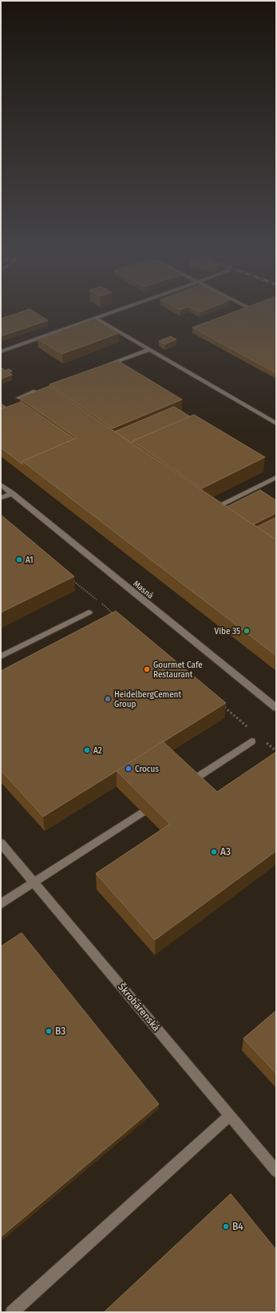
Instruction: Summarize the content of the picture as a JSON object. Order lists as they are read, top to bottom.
{
  "streets": {
    "street": ["Masná", "Škrobárenská"]
  },
  "places": [
    "A1",
    "Vibe 35",
    "Gourmet Cafe Restaurant",
    "HeidelbergCement Group",
    "A2",
    "Crocus",
    "A3",
    "B3",
    "B4"
  ]
}
